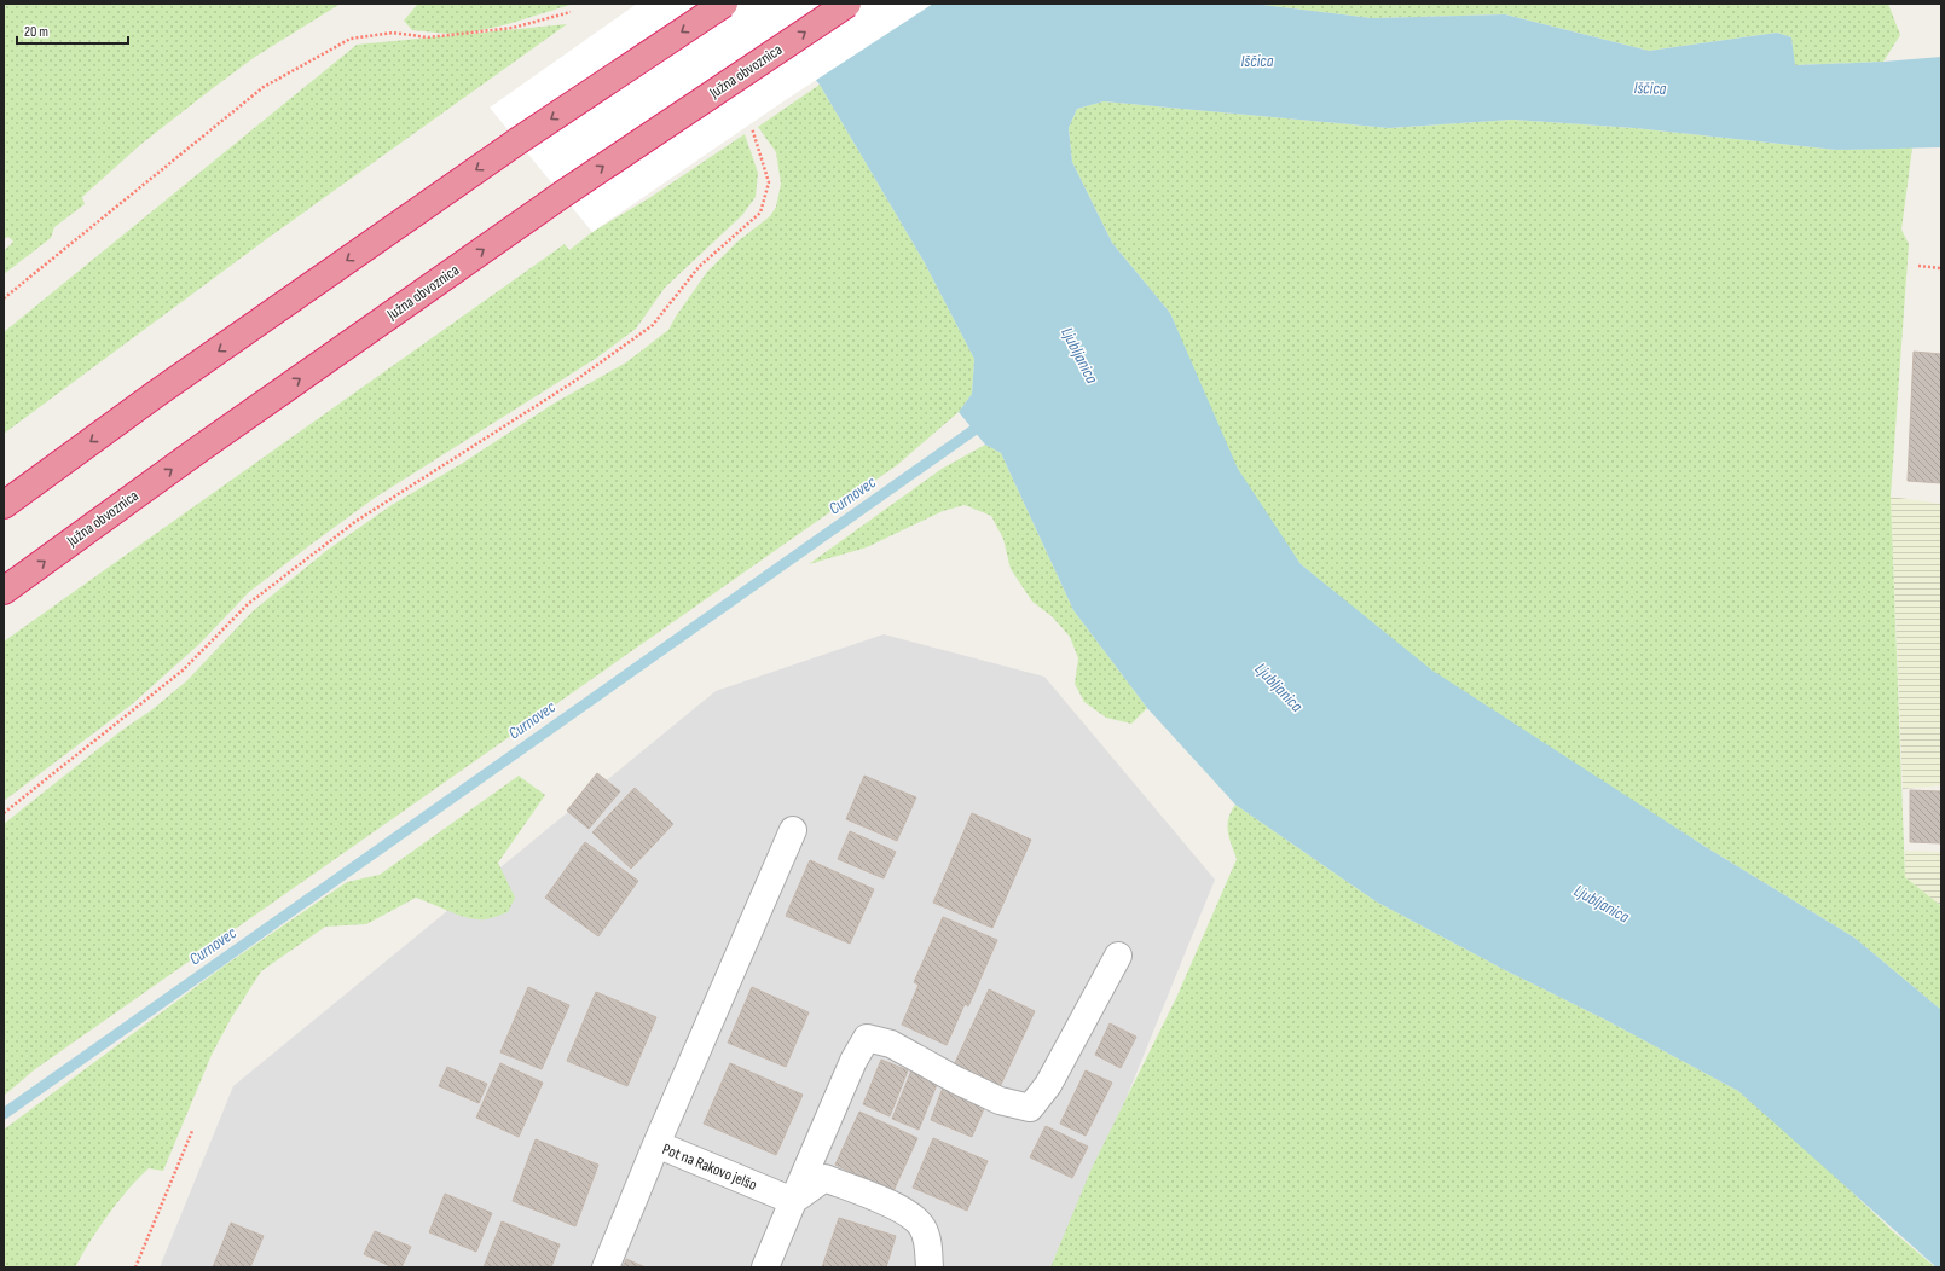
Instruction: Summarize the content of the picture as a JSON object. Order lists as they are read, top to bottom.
{
  "streets": {
    "highway": ["Južna obvoznica"],
    "street": ["Pot na Rakovo jelšo"]
  },
  "water": ["Iščica", "Ljubljanica", "Curnovec"],
  "scale_bar": "20 m"
}
